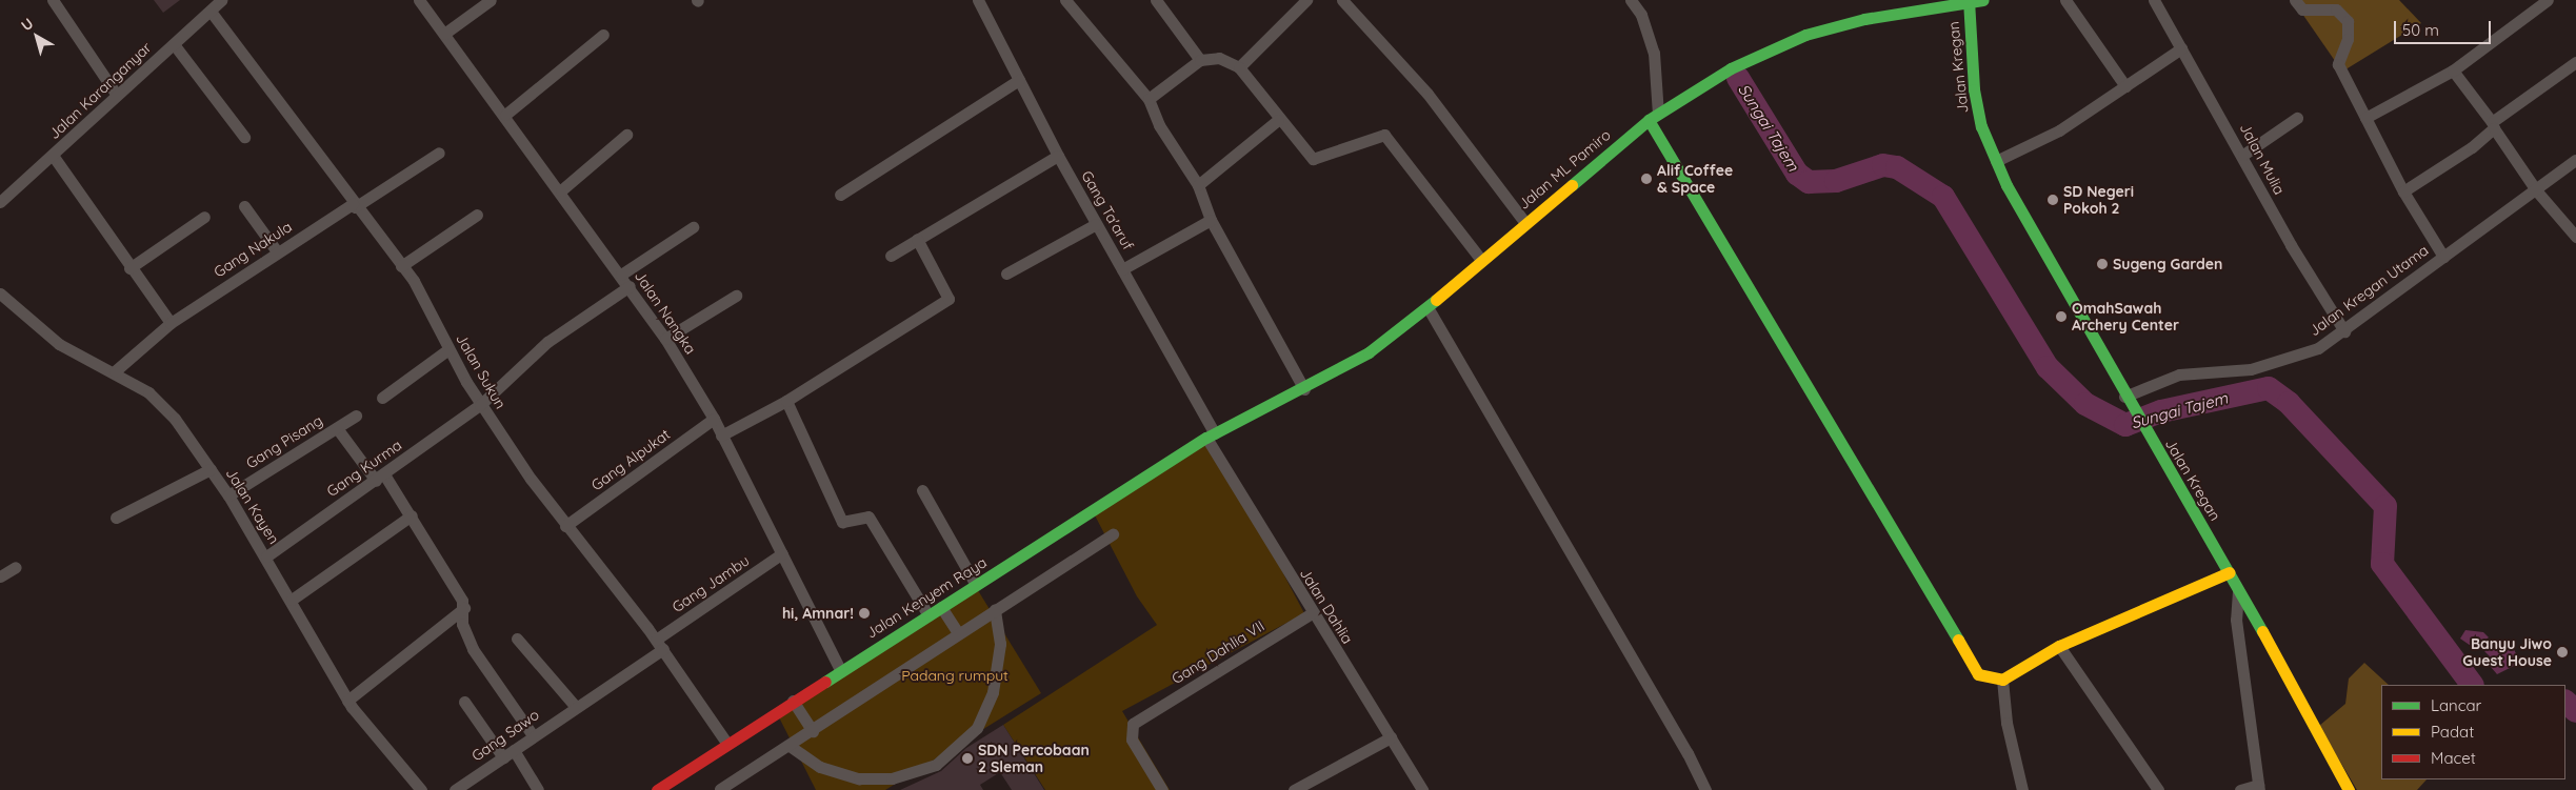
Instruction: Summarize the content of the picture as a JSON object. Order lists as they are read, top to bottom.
{
  "streets": {
    "street": [
      "Jalan Kregan",
      "Jalan Karanganyar",
      "Jalan Mulia",
      "Jalan ML Pamiro",
      "Gang Ta'aruf",
      "Gang Nakula",
      "Jalan Kregan Utama",
      "Jalan Nangka",
      "Jalan Sukun",
      "Gang Pisang",
      "Gang Alpukat",
      "Gang Kurma",
      "Jalan Kayen",
      "Gang Jambu",
      "Jalan Kenyem Raya",
      "Jalan Dahlia",
      "Gang Dahlia VII",
      "Gang Sawo"
    ]
  },
  "crossings": [
    ["Jalan Kregan", "Jalan ML Pamiro"],
    ["Jalan Kregan", "Jalan Kregan Utama"],
    ["Jalan Karanganyar", "Jalan Sukun"],
    ["Jalan Mulia", "Jalan Kregan Utama"],
    ["Jalan ML Pamiro", "Gang Ta'aruf"],
    ["Jalan ML Pamiro", "Jalan Kenyem Raya"],
    ["Jalan ML Pamiro", "Jalan Dahlia"],
    ["Gang Ta'aruf", "Jalan Kenyem Raya"],
    ["Gang Ta'aruf", "Jalan Dahlia"],
    ["Gang Nakula", "Jalan Sukun"],
    ["Gang Nakula", "Jalan Kayen"],
    ["Jalan Nangka", "Gang Alpukat"],
    ["Jalan Nangka", "Gang Kurma"],
    ["Jalan Nangka", "Gang Jambu"],
    ["Jalan Nangka", "Jalan Kenyem Raya"],
    ["Jalan Sukun", "Gang Alpukat"],
    ["Jalan Sukun", "Gang Kurma"],
    ["Jalan Sukun", "Gang Jambu"],
    ["Jalan Sukun", "Jalan Kenyem Raya"],
    ["Jalan Sukun", "Gang Sawo"],
    ["Gang Pisang", "Jalan Kayen"],
    ["Gang Kurma", "Jalan Kayen"],
    ["Gang Jambu", "Gang Sawo"],
    ["Jalan Kenyem Raya", "Jalan Dahlia"],
    ["Jalan Dahlia", "Gang Dahlia VII"]
  ],
  "water": ["Sungai Tajem"],
  "parks": ["Padang rumput"],
  "places": [
    "Alif Coffee & Space",
    "SD Negeri Pokoh 2",
    "Sugeng Garden",
    "OmahSawah Archery Center",
    "hi, Amnar!",
    "Banyu Jiwo Guest House",
    "SDN Percobaan 2 Sleman"
  ],
  "legend": ["Lancar", "Padat", "Macet"],
  "scale_bar": "50 m",
  "north": "top left"
}
